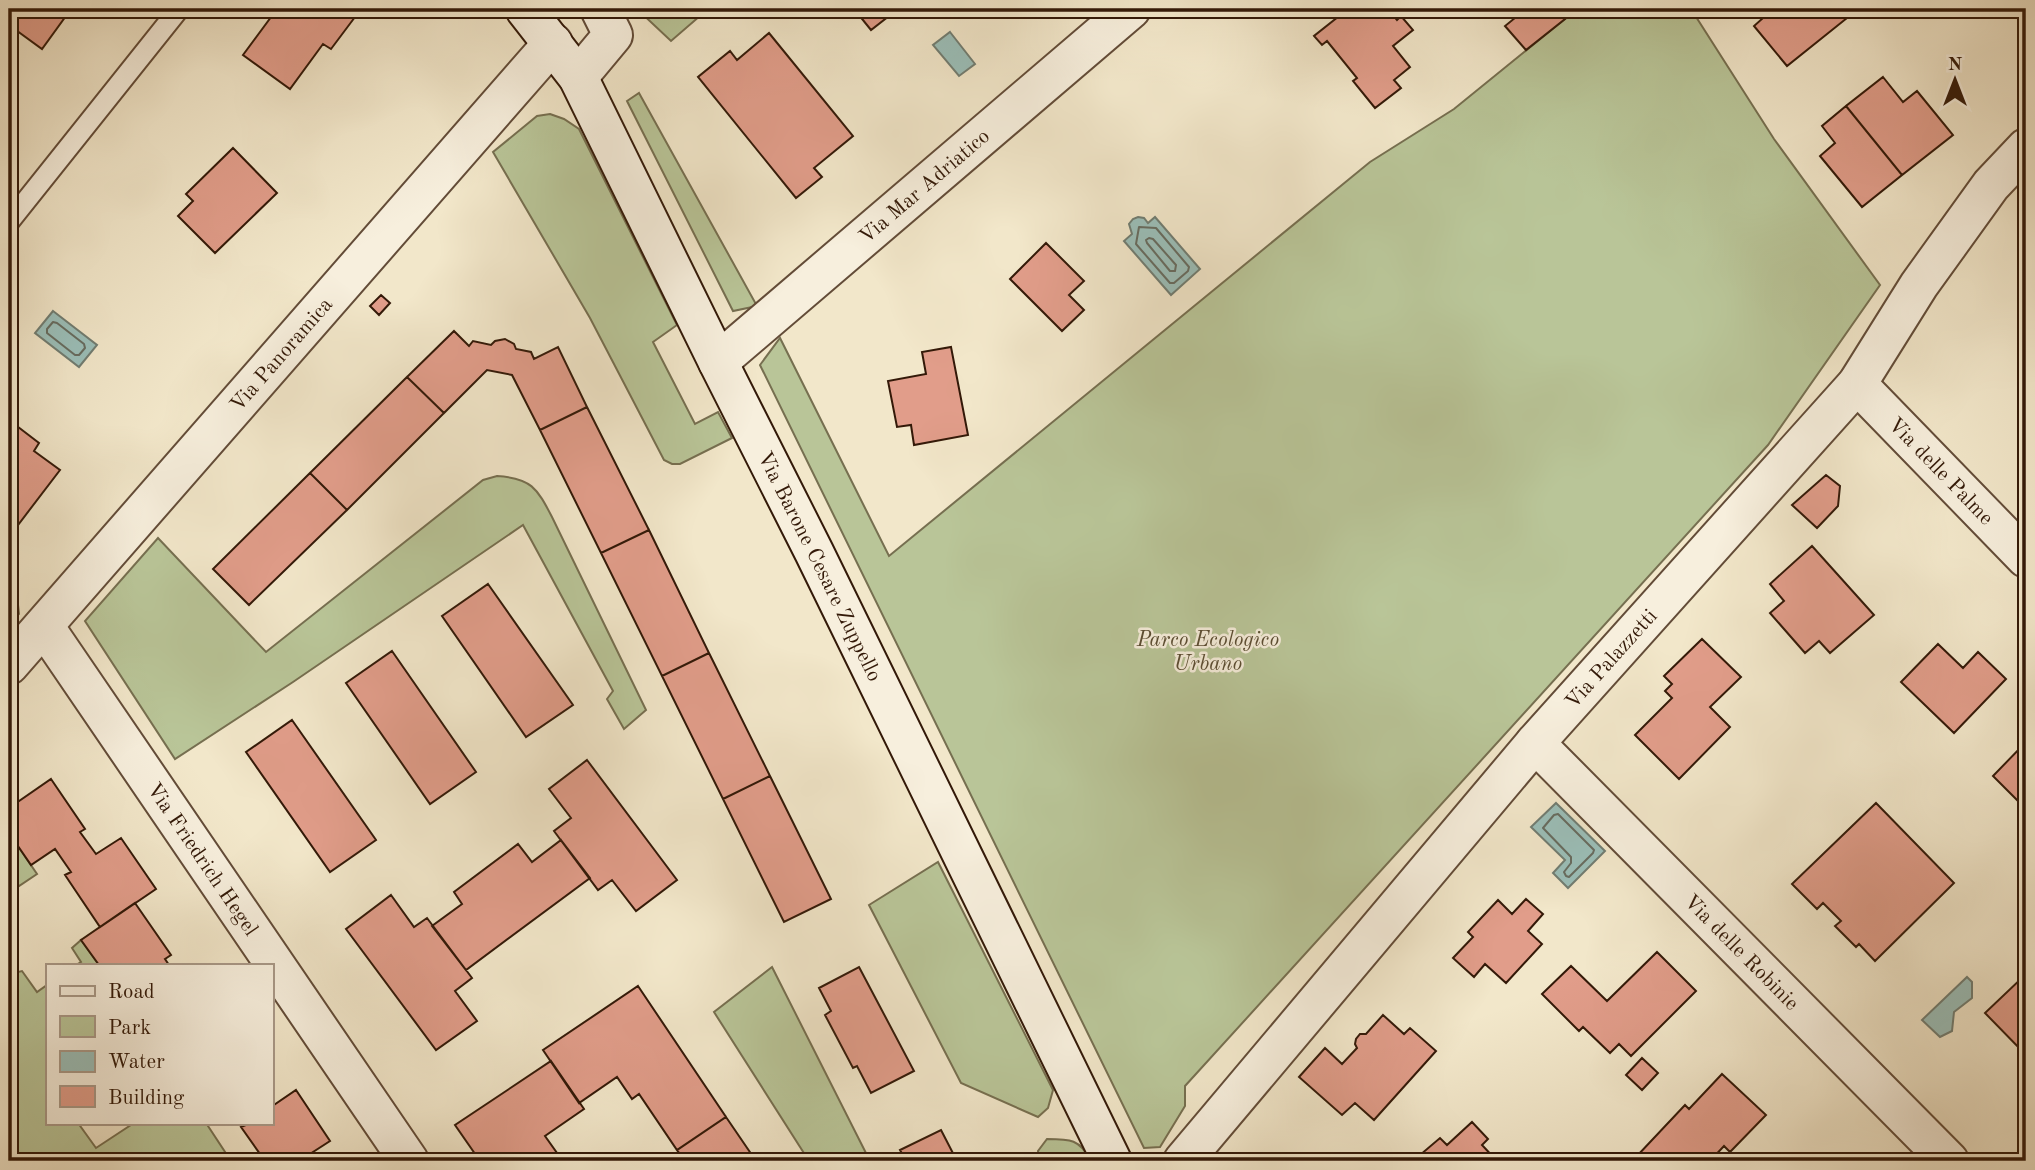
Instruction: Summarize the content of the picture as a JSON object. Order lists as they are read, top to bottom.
{
  "streets": {
    "street": [
      "Via Mar Adriatico",
      "Via Panoramica",
      "Via delle Palme",
      "Via Barone Cesare Zuppello",
      "Via Palazzetti",
      "Via Friedrich Hegel",
      "Via delle Robinie"
    ]
  },
  "crossings": [
    ["Via Mar Adriatico", "Via Barone Cesare Zuppello"],
    ["Via Panoramica", "Via Barone Cesare Zuppello"],
    ["Via Panoramica", "Via Friedrich Hegel"],
    ["Via delle Palme", "Via Palazzetti"],
    ["Via Palazzetti", "Via delle Robinie"]
  ],
  "parks": ["Parco Ecologico Urbano"],
  "legend": [
    "Road",
    "Park",
    "Water",
    "Building"
  ],
  "north": "top"
}
